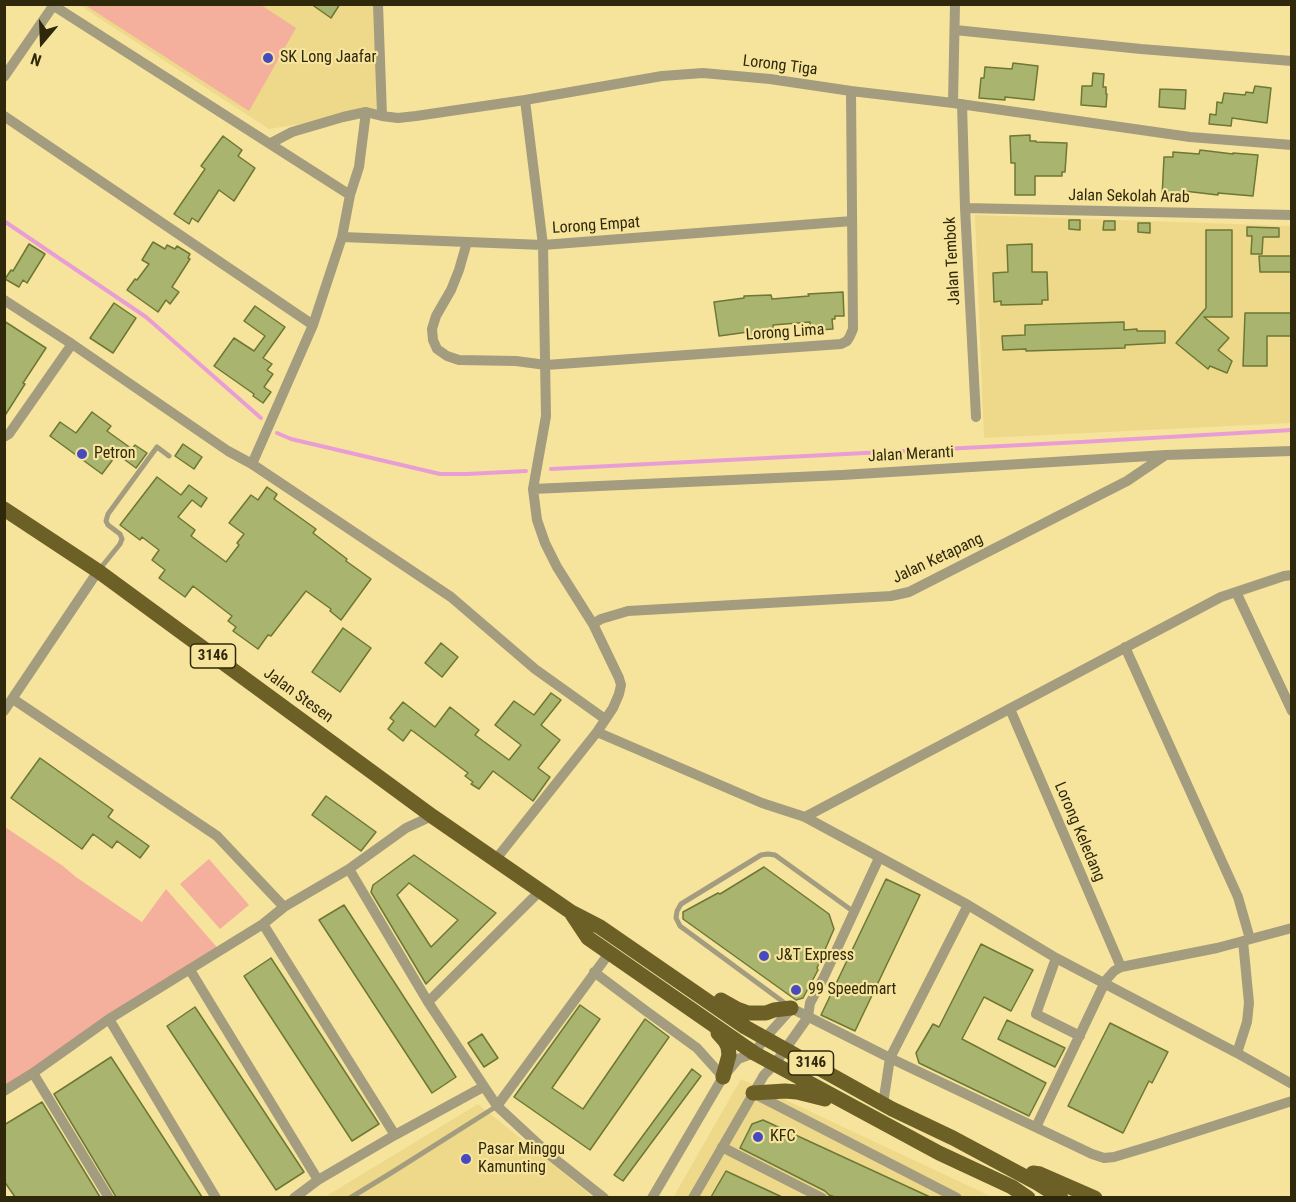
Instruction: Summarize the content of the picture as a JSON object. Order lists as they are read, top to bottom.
{
  "streets": {
    "main road": ["3146", "Jalan Stesen"],
    "street": [
      "Lorong Tiga",
      "Jalan Sekolah Arab",
      "Lorong Empat",
      "Jalan Tembok",
      "Lorong Lima",
      "Jalan Meranti",
      "Jalan Ketapang",
      "Lorong Keledang"
    ]
  },
  "crossings": [
    ["Lorong Tiga", "Jalan Tembok"],
    ["Lorong Tiga", "Lorong Lima"],
    ["Jalan Sekolah Arab", "Jalan Tembok"],
    ["Lorong Empat", "Lorong Lima"],
    ["Jalan Meranti", "Jalan Ketapang"],
    ["3146", "Jalan Stesen"]
  ],
  "places": [
    "SK Long Jaafar",
    "Petron",
    "J&T Express",
    "99 Speedmart",
    "KFC",
    "Pasar Minggu Kamunting"
  ],
  "north": "bottom"
}
